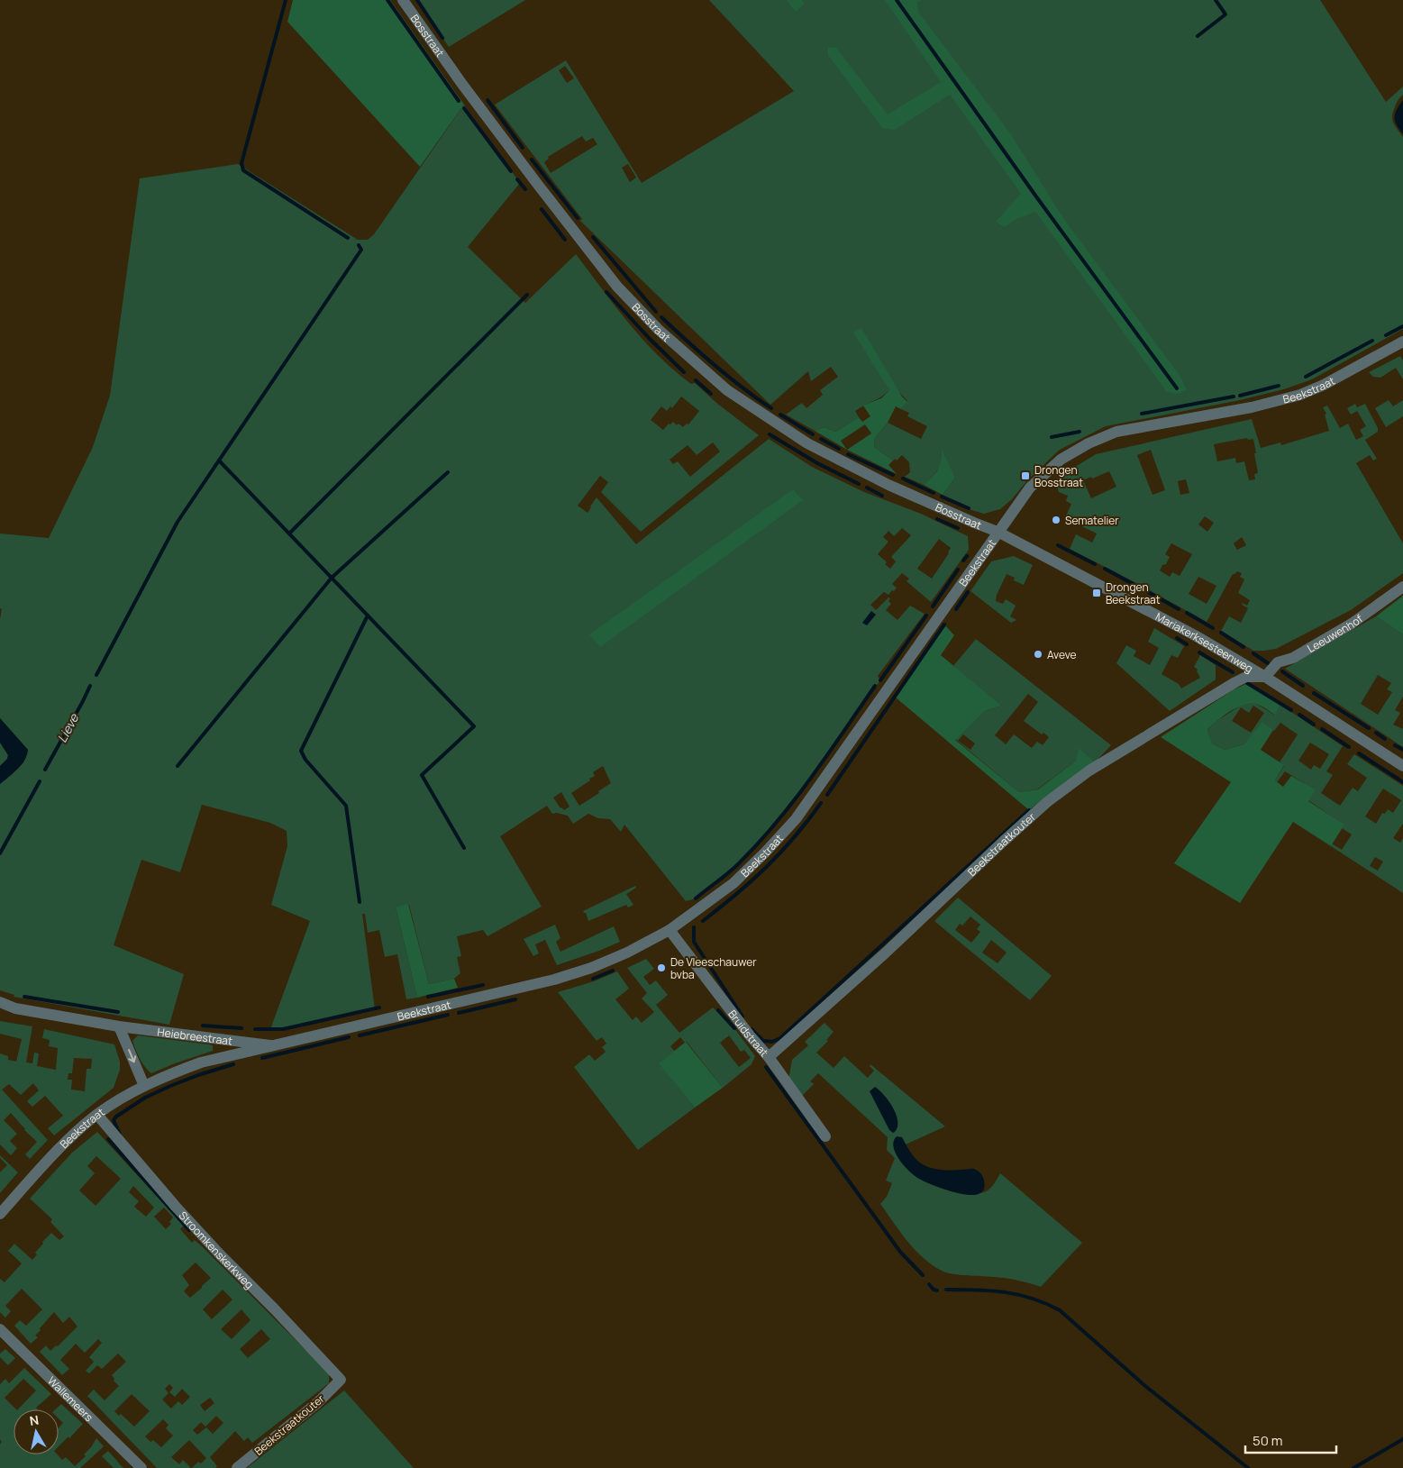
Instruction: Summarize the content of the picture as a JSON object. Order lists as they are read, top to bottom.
{
  "streets": {
    "street": [
      "Bosstraat",
      "Beekstraat",
      "Leeuwenhof",
      "Mariakerksesteenweg",
      "Beekstraatkouter",
      "Bruidstraat",
      "Heiebreestraat",
      "Stroomkenskerkweg",
      "Wallemeers"
    ]
  },
  "crossings": [
    ["Bosstraat", "Beekstraat"],
    ["Bosstraat", "Mariakerksesteenweg"],
    ["Beekstraat", "Mariakerksesteenweg"],
    ["Beekstraat", "Bruidstraat"],
    ["Beekstraat", "Heiebreestraat"],
    ["Beekstraat", "Stroomkenskerkweg"],
    ["Leeuwenhof", "Mariakerksesteenweg"],
    ["Leeuwenhof", "Beekstraatkouter"],
    ["Mariakerksesteenweg", "Beekstraatkouter"],
    ["Beekstraatkouter", "Bruidstraat"],
    ["Beekstraatkouter", "Stroomkenskerkweg"]
  ],
  "water": ["Lieve"],
  "places": {
    "transit": ["Drongen Bosstraat", "Drongen Beekstraat"],
    "other": ["Sematelier", "Aveve", "De Vleeschauwer bvba"]
  },
  "scale_bar": "50 m",
  "north": "top"
}
